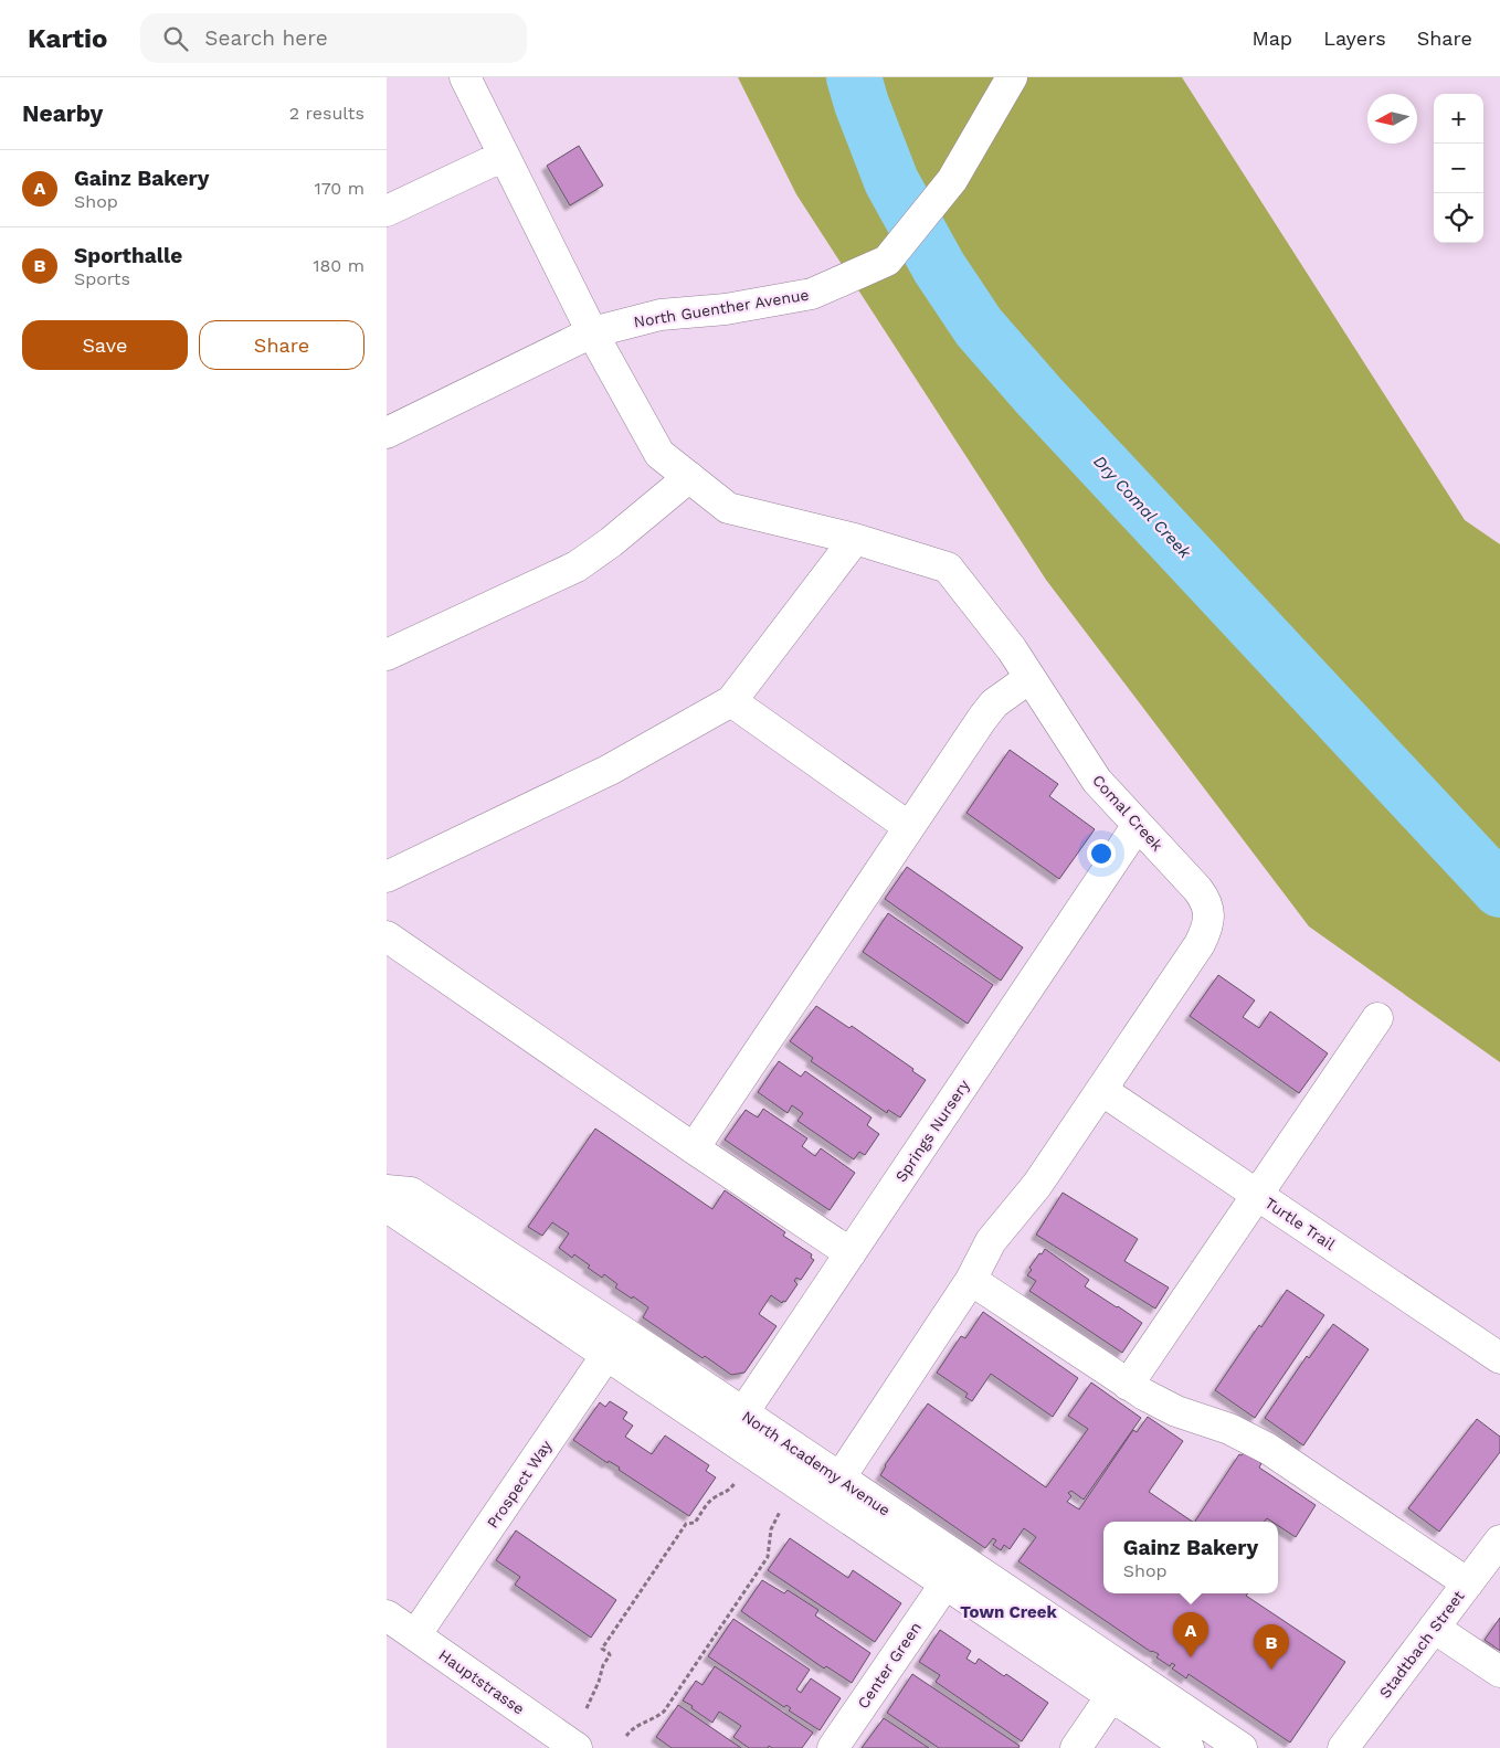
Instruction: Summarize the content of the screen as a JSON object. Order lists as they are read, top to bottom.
{
  "streets": {
    "street": [
      "North Guenther Avenue",
      "Comal Creek",
      "Springs Nursery",
      "Turtle Trail",
      "North Academy Avenue",
      "Prospect Way",
      "Stadtbach Street",
      "Center Green",
      "Hauptstrasse"
    ]
  },
  "crossings": [
    ["North Guenther Avenue", "Comal Creek"],
    ["Comal Creek", "Springs Nursery"],
    ["Comal Creek", "Turtle Trail"],
    ["Springs Nursery", "North Academy Avenue"],
    ["North Academy Avenue", "Prospect Way"],
    ["North Academy Avenue", "Center Green"],
    ["Prospect Way", "Hauptstrasse"]
  ],
  "districts": ["Town Creek"],
  "water": ["Dry Comal Creek"],
  "north": "left",
  "page": {
    "header": "Kartio",
    "search": "Search here",
    "nav": ["Map", "Layers", "Share"],
    "heading": ["Nearby", "2 results"],
    "map_buttons": ["+", "−"],
    "list": [
      {
        "mark": "A",
        "name": "Gainz Bakery",
        "note": "Shop",
        "value": "170 m"
      },
      {
        "mark": "B",
        "name": "Sporthalle",
        "note": "Sports",
        "value": "180 m"
      }
    ],
    "buttons": ["Save", "Share"],
    "popup": ["Gainz Bakery", "Shop"],
    "pins": ["A", "B"]
  }
}
